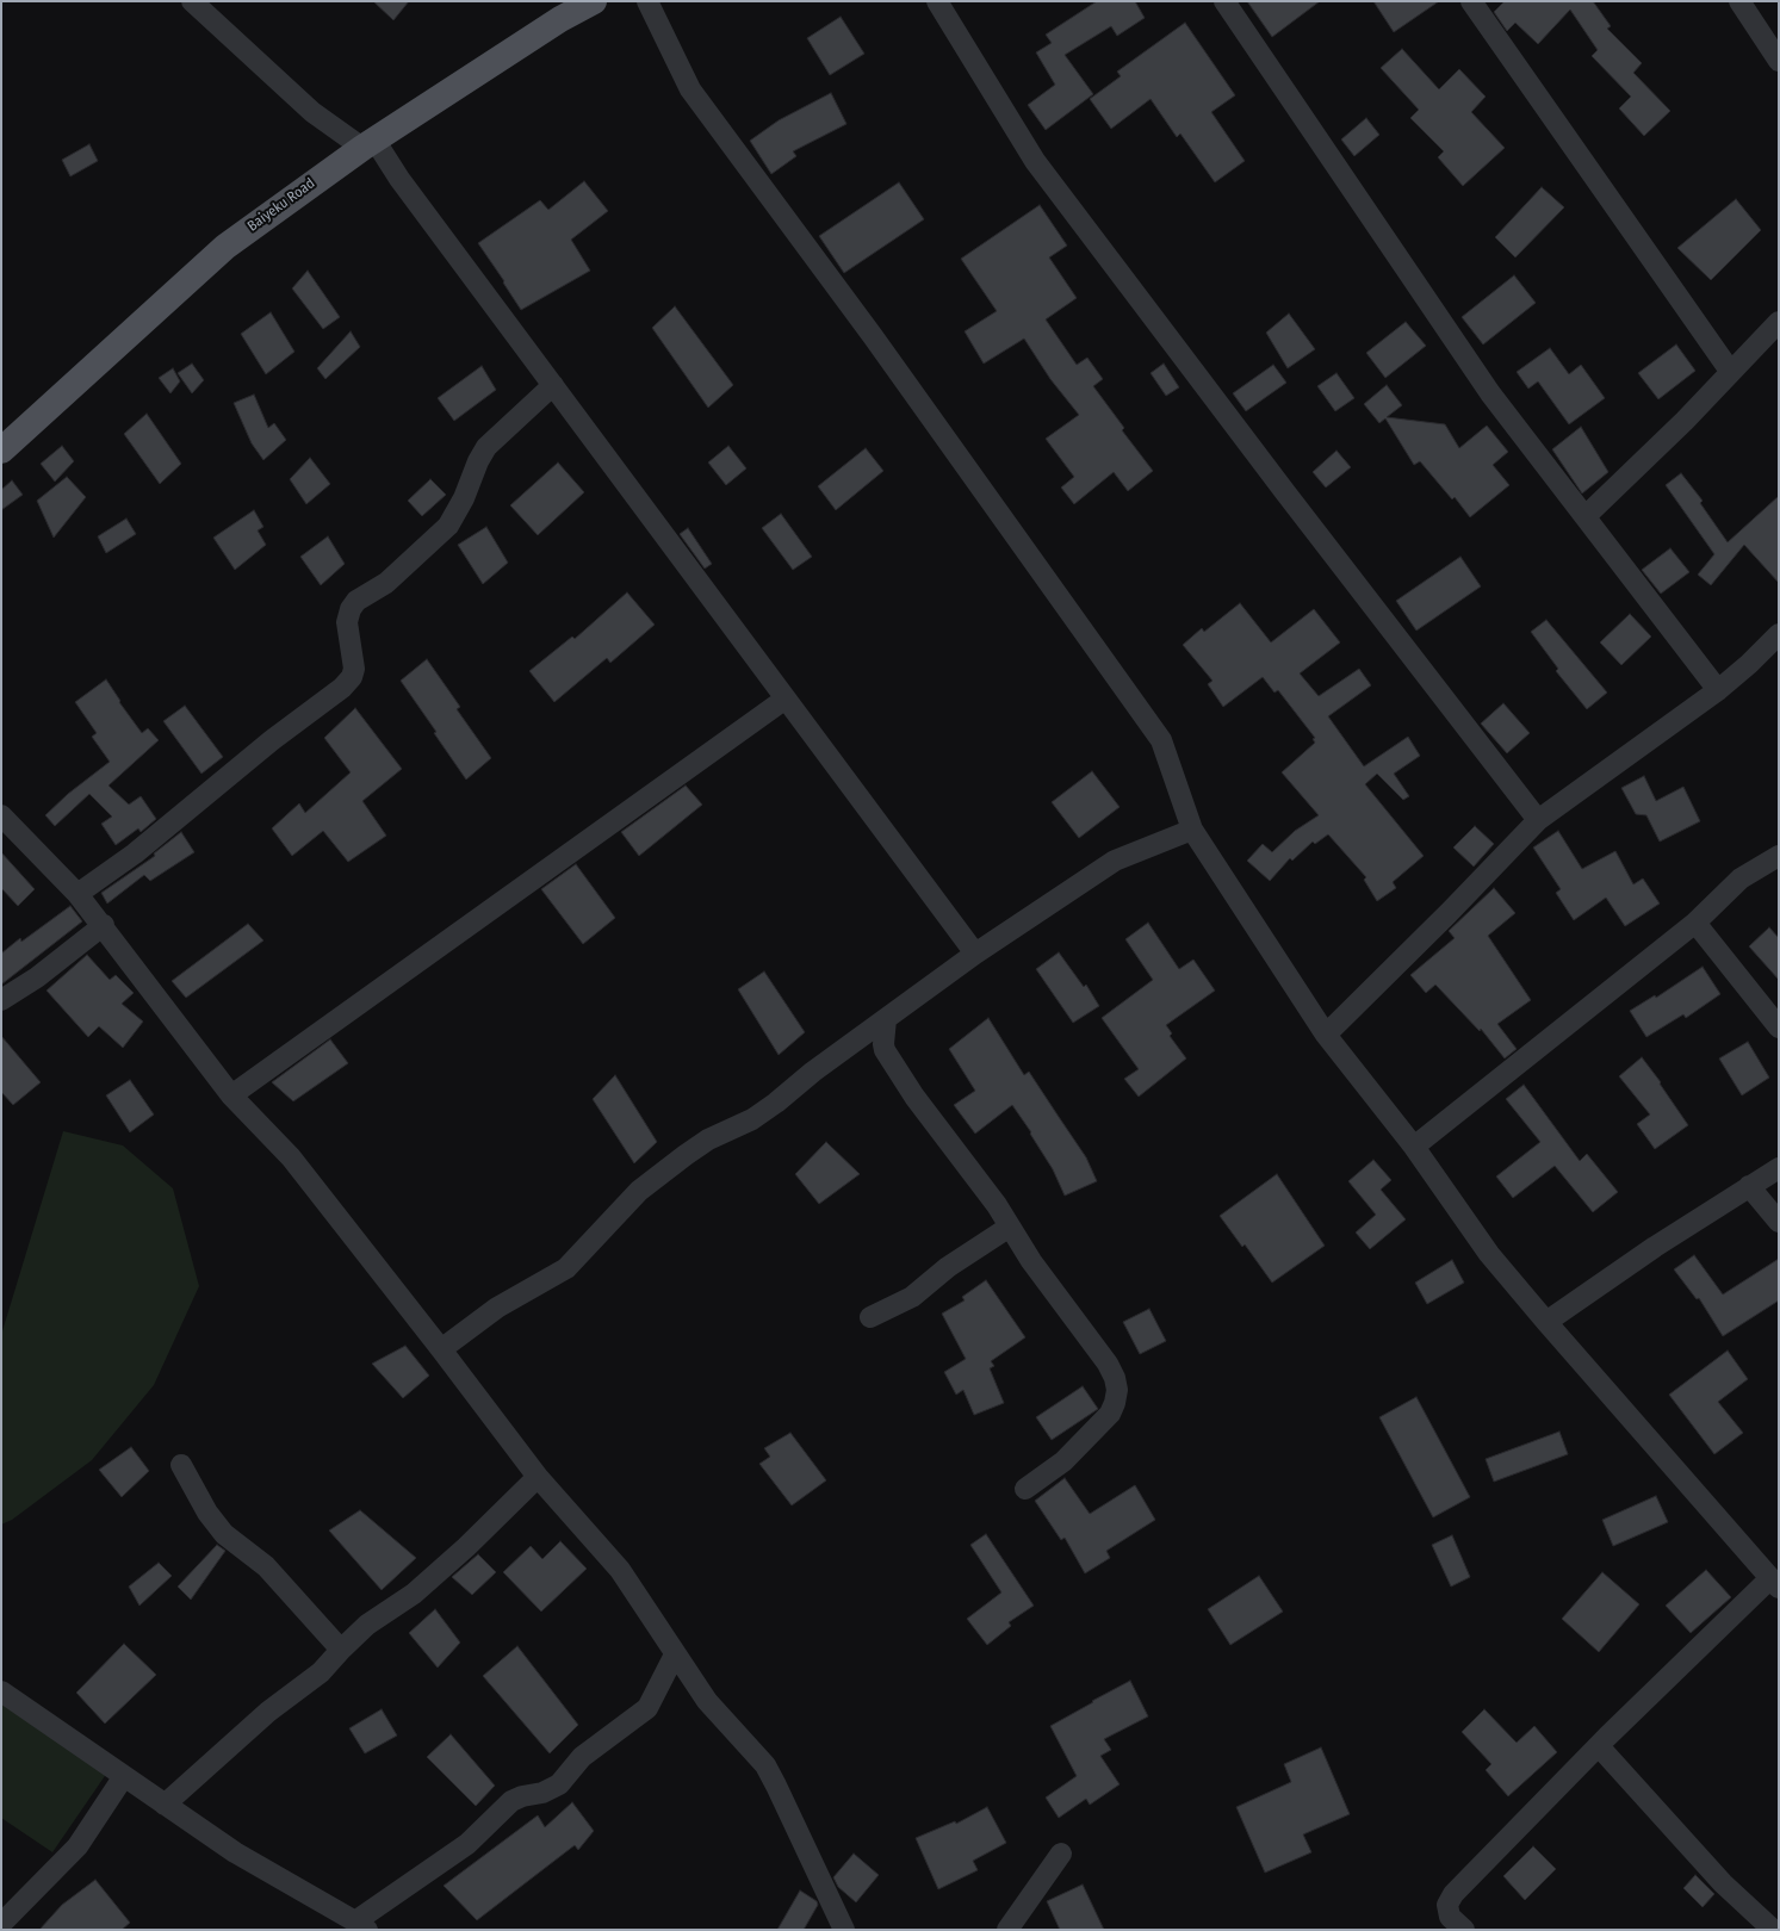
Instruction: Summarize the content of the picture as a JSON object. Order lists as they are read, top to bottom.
{
  "streets": {
    "main road": ["Baiyeku Road"]
  }
}
